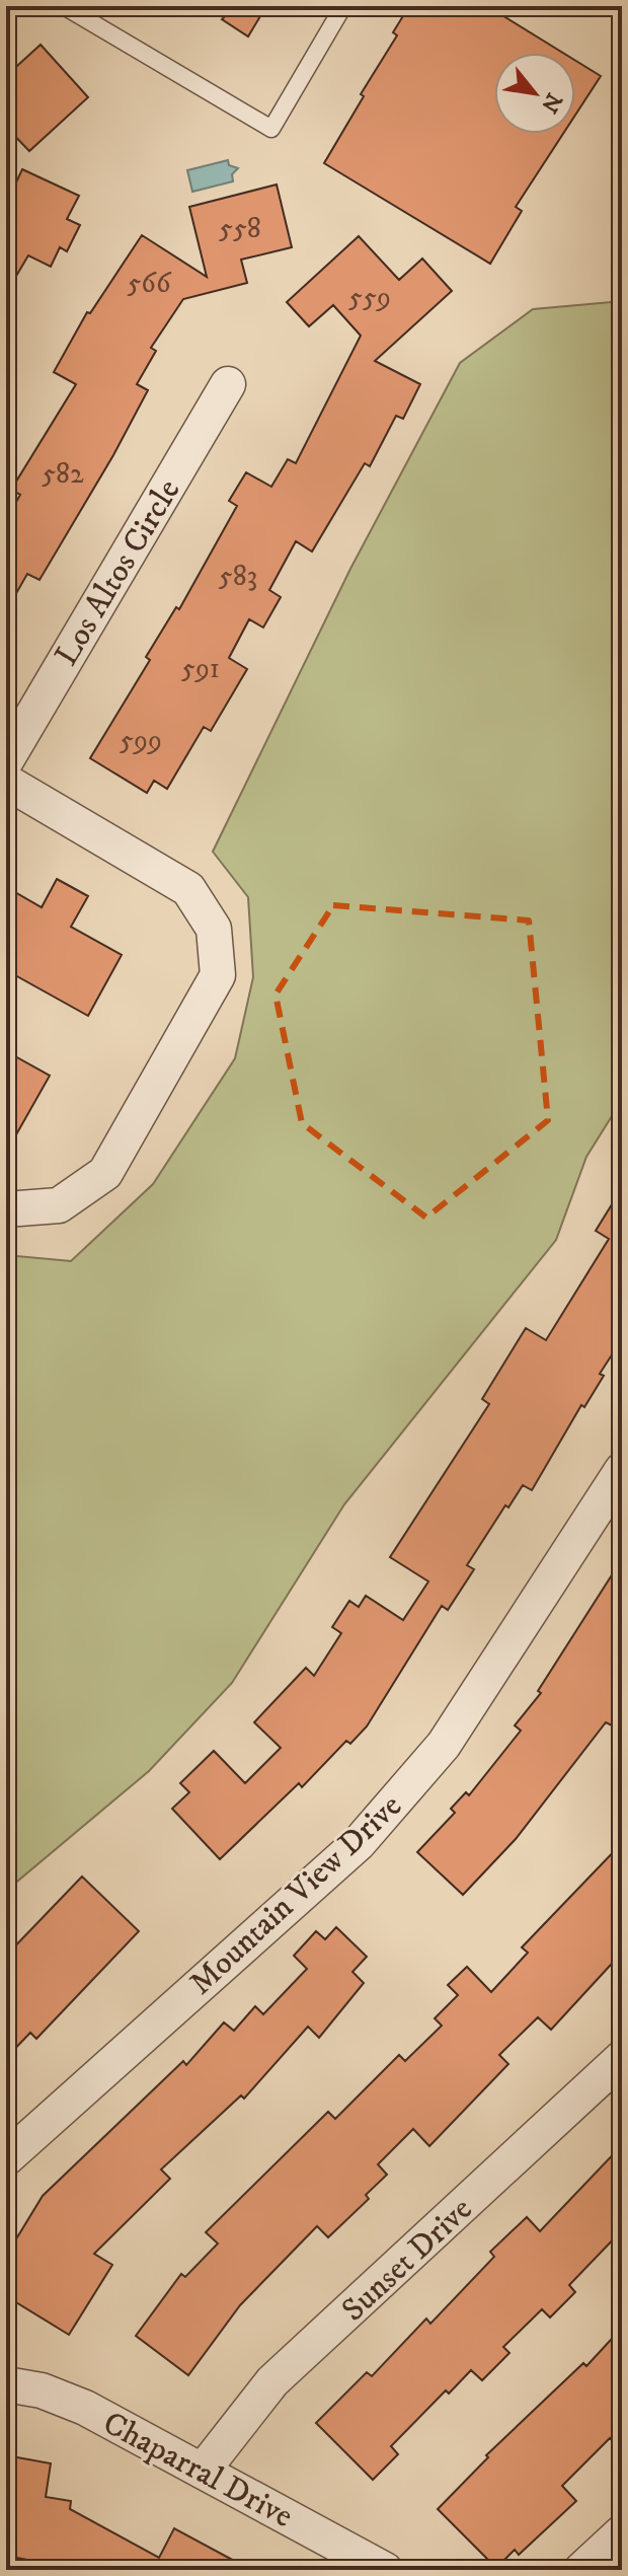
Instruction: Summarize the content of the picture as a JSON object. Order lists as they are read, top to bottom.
{
  "streets": {
    "street": [
      "Los Altos Circle",
      "Mountain View Drive",
      "Sunset Drive",
      "Chaparral Drive"
    ]
  },
  "crossings": [
    ["Sunset Drive", "Chaparral Drive"]
  ],
  "house_numbers": [
    "558",
    "566",
    "559",
    "582",
    "583",
    "591",
    "599"
  ],
  "north": "bottom right"
}
